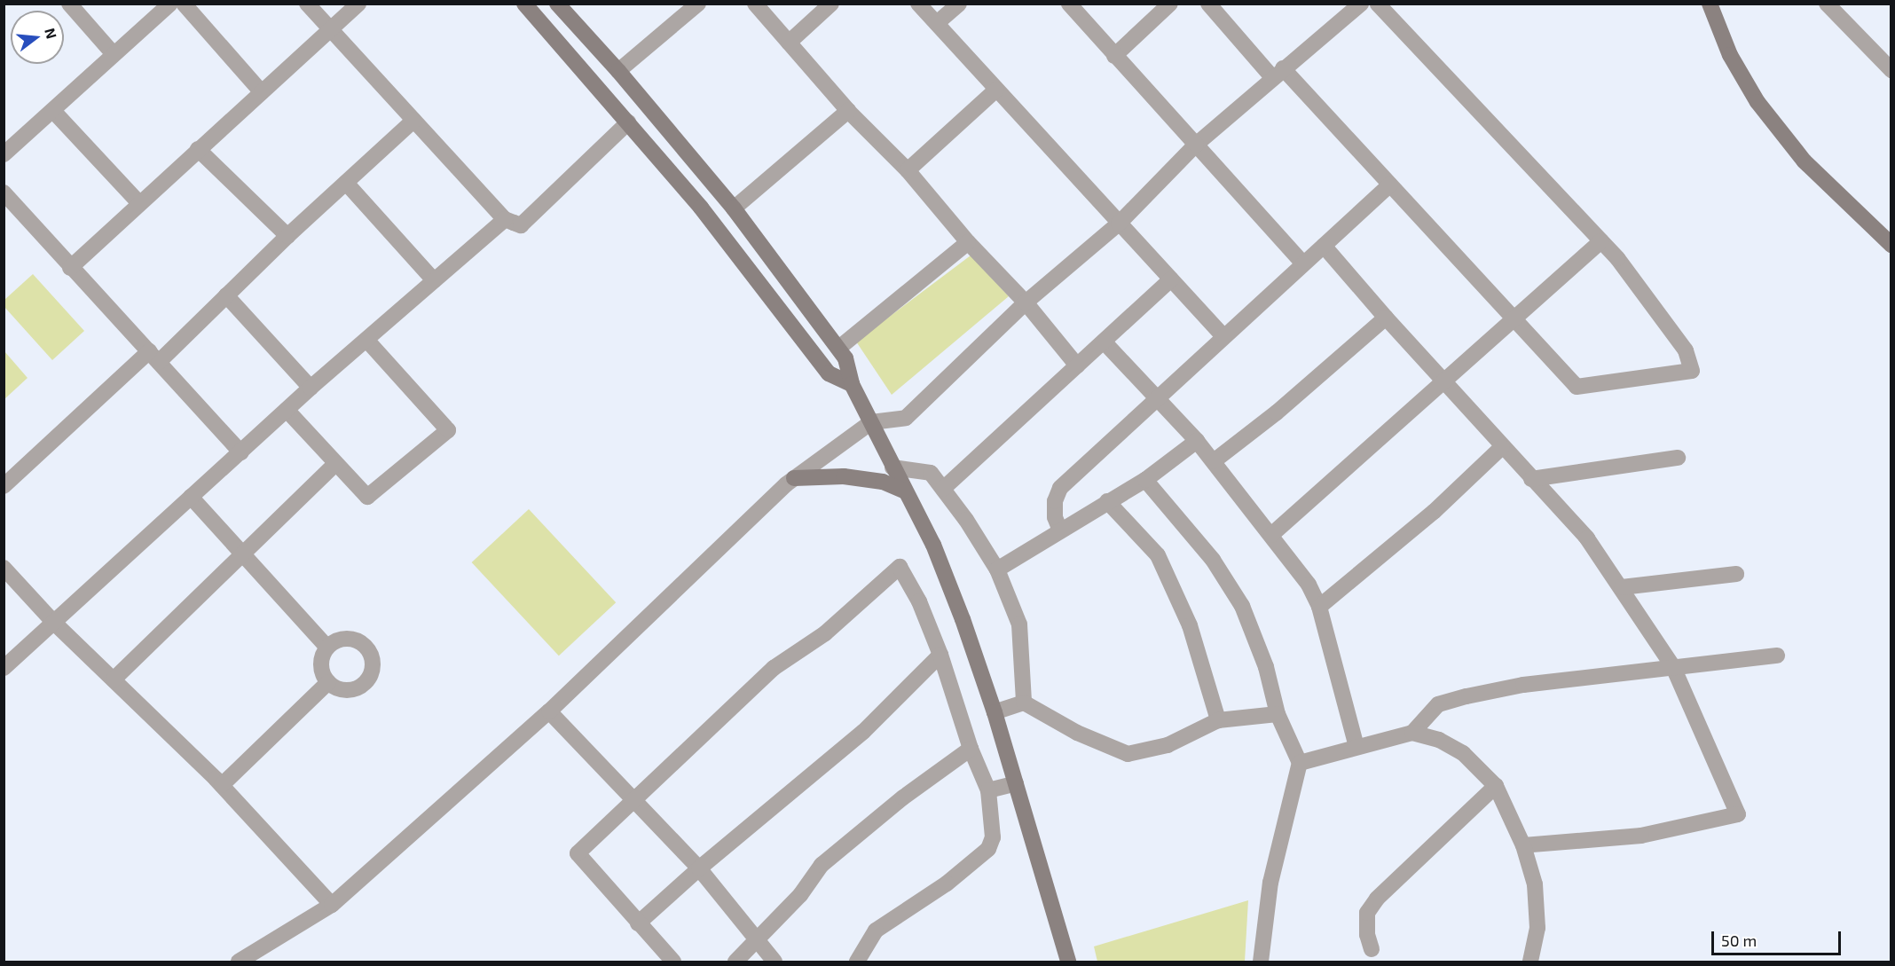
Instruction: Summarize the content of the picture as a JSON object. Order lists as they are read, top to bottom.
{
  "scale_bar": "50 m",
  "north": "right"
}
